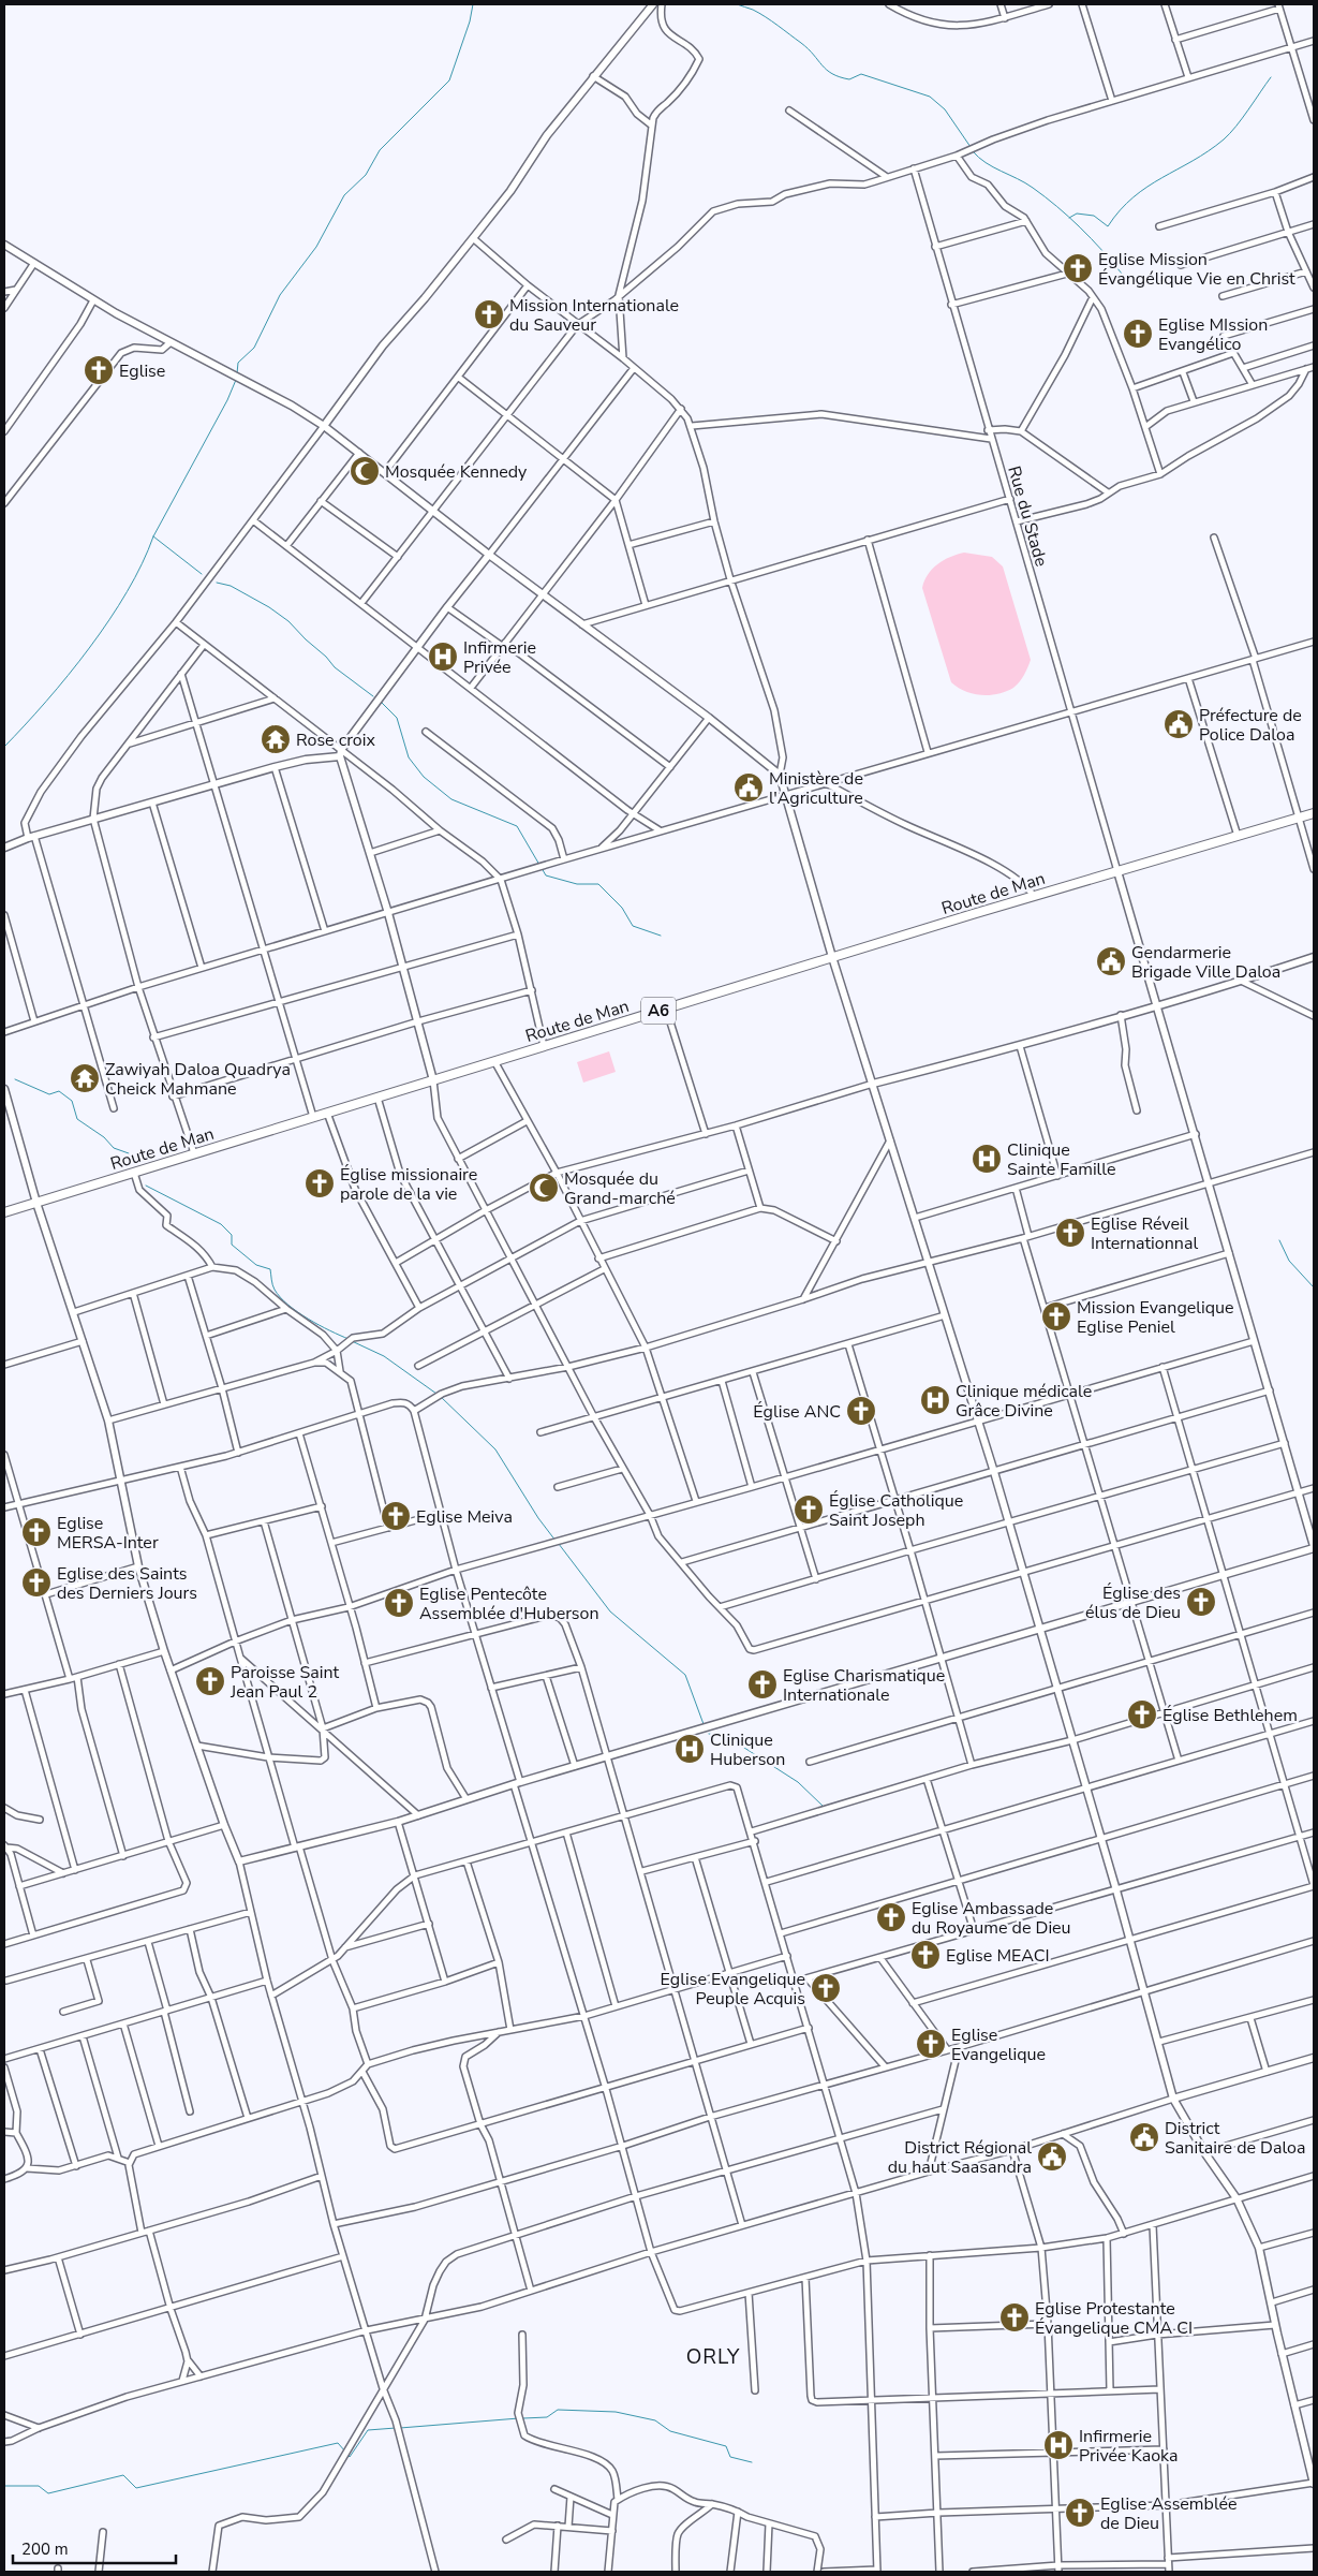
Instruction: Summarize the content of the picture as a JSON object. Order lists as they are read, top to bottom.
{
  "streets": {
    "highway": ["Route de Man", "A6"],
    "street": ["Rue du Stade"]
  },
  "crossings": [
    ["Rue du Stade", "Route de Man"]
  ],
  "districts": ["ORLY"],
  "places": {
    "church": [
      "Eglise Mission Évangélique Vie en Christ",
      "Mission Internationale du Sauveur",
      "Eglise MIssion Evangélico",
      "Eglise",
      "Église missionaire parole de la vie",
      "Eglise Réveil Internationnal",
      "Mission Evangelique Eglise Peniel",
      "Église ANC",
      "Église Catholique Saint Joseph",
      "Eglise Meiva",
      "Eglise MERSA-Inter",
      "Eglise des Saints des Derniers Jours",
      "Église des élus de Dieu",
      "Eglise Pentecôte Assemblée d'Huberson",
      "Paroisse Saint Jean Paul 2",
      "Eglise Charismatique Internationale",
      "Église Bethlehem",
      "Eglise Ambassade du Royaume de Dieu",
      "Eglise MEACI",
      "Eglise Evangelique Peuple Acquis",
      "Eglise Evangelique",
      "Eglise Protestante Évangelique CMA CI",
      "Eglise Assemblée de Dieu"
    ],
    "mosque": ["Mosquée Kennedy", "Mosquée du Grand-marché"],
    "hospital": [
      "Infirmerie Privée",
      "Clinique Sainte Famille",
      "Clinique médicale Grâce Divine",
      "Clinique Huberson",
      "Infirmerie Privée Kaoka"
    ],
    "public building": [
      "Préfecture de Police Daloa",
      "Ministère de l'Agriculture",
      "Gendarmerie Brigade Ville Daloa",
      "District Sanitaire de Daloa",
      "District Régional du haut Saasandra"
    ],
    "temple": ["Rose croix", "Zawiyah Daloa Quadrya Cheick Mahmane"]
  },
  "scale_bar": "200 m"
}
